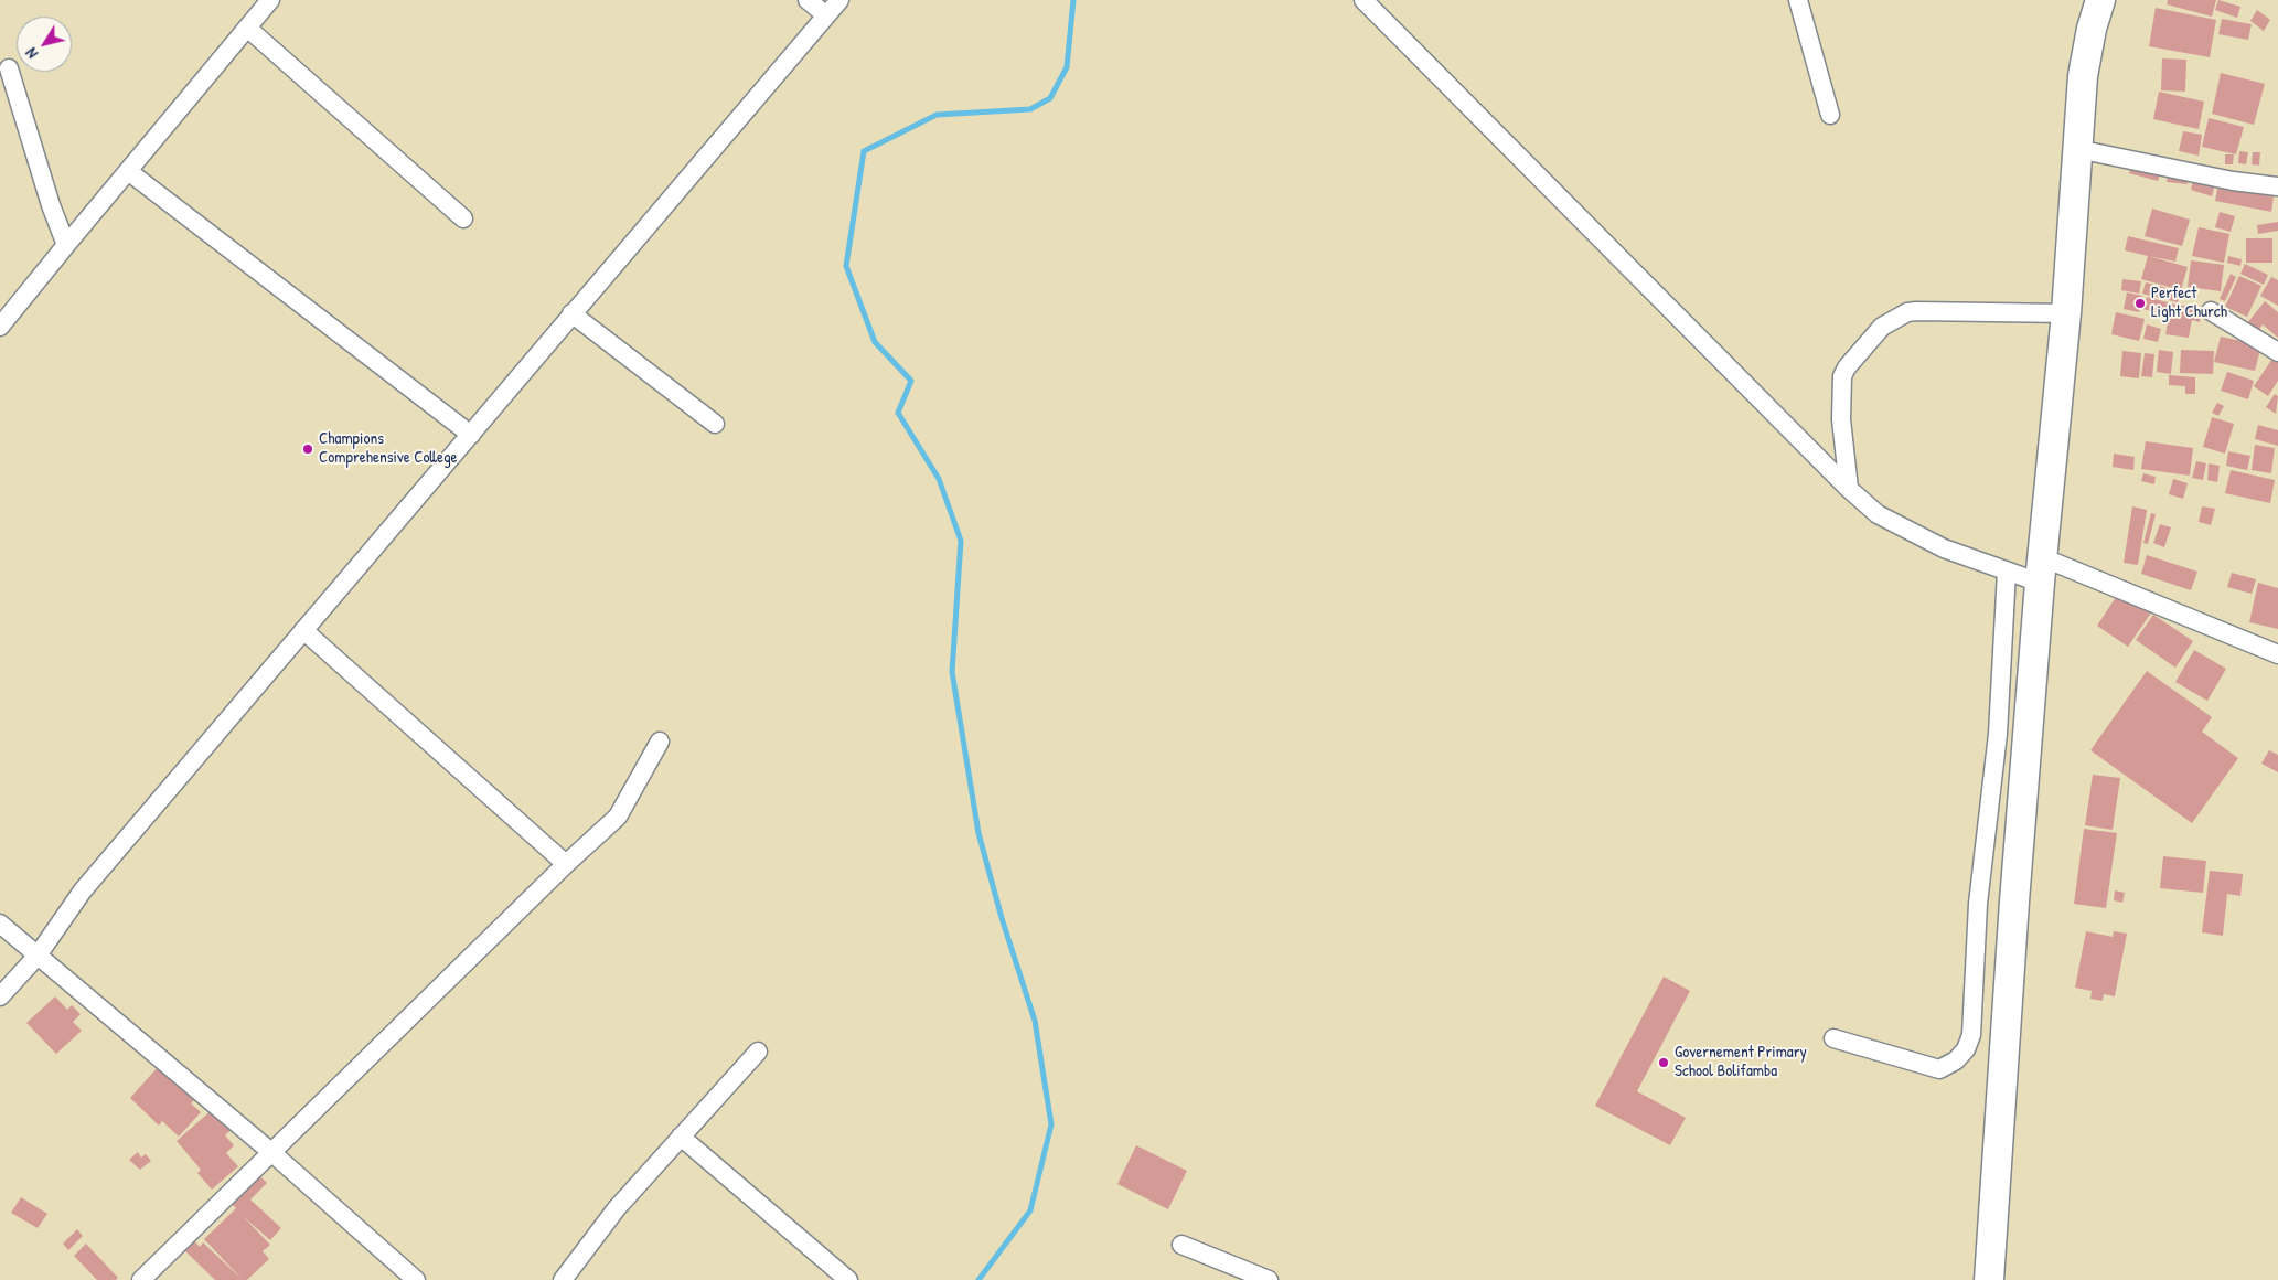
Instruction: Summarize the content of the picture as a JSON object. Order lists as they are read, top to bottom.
{
  "places": ["Perfect Light Church", "Champions Comprehensive College", "Governement Primary School Bolifamba"],
  "north": "bottom left"
}
